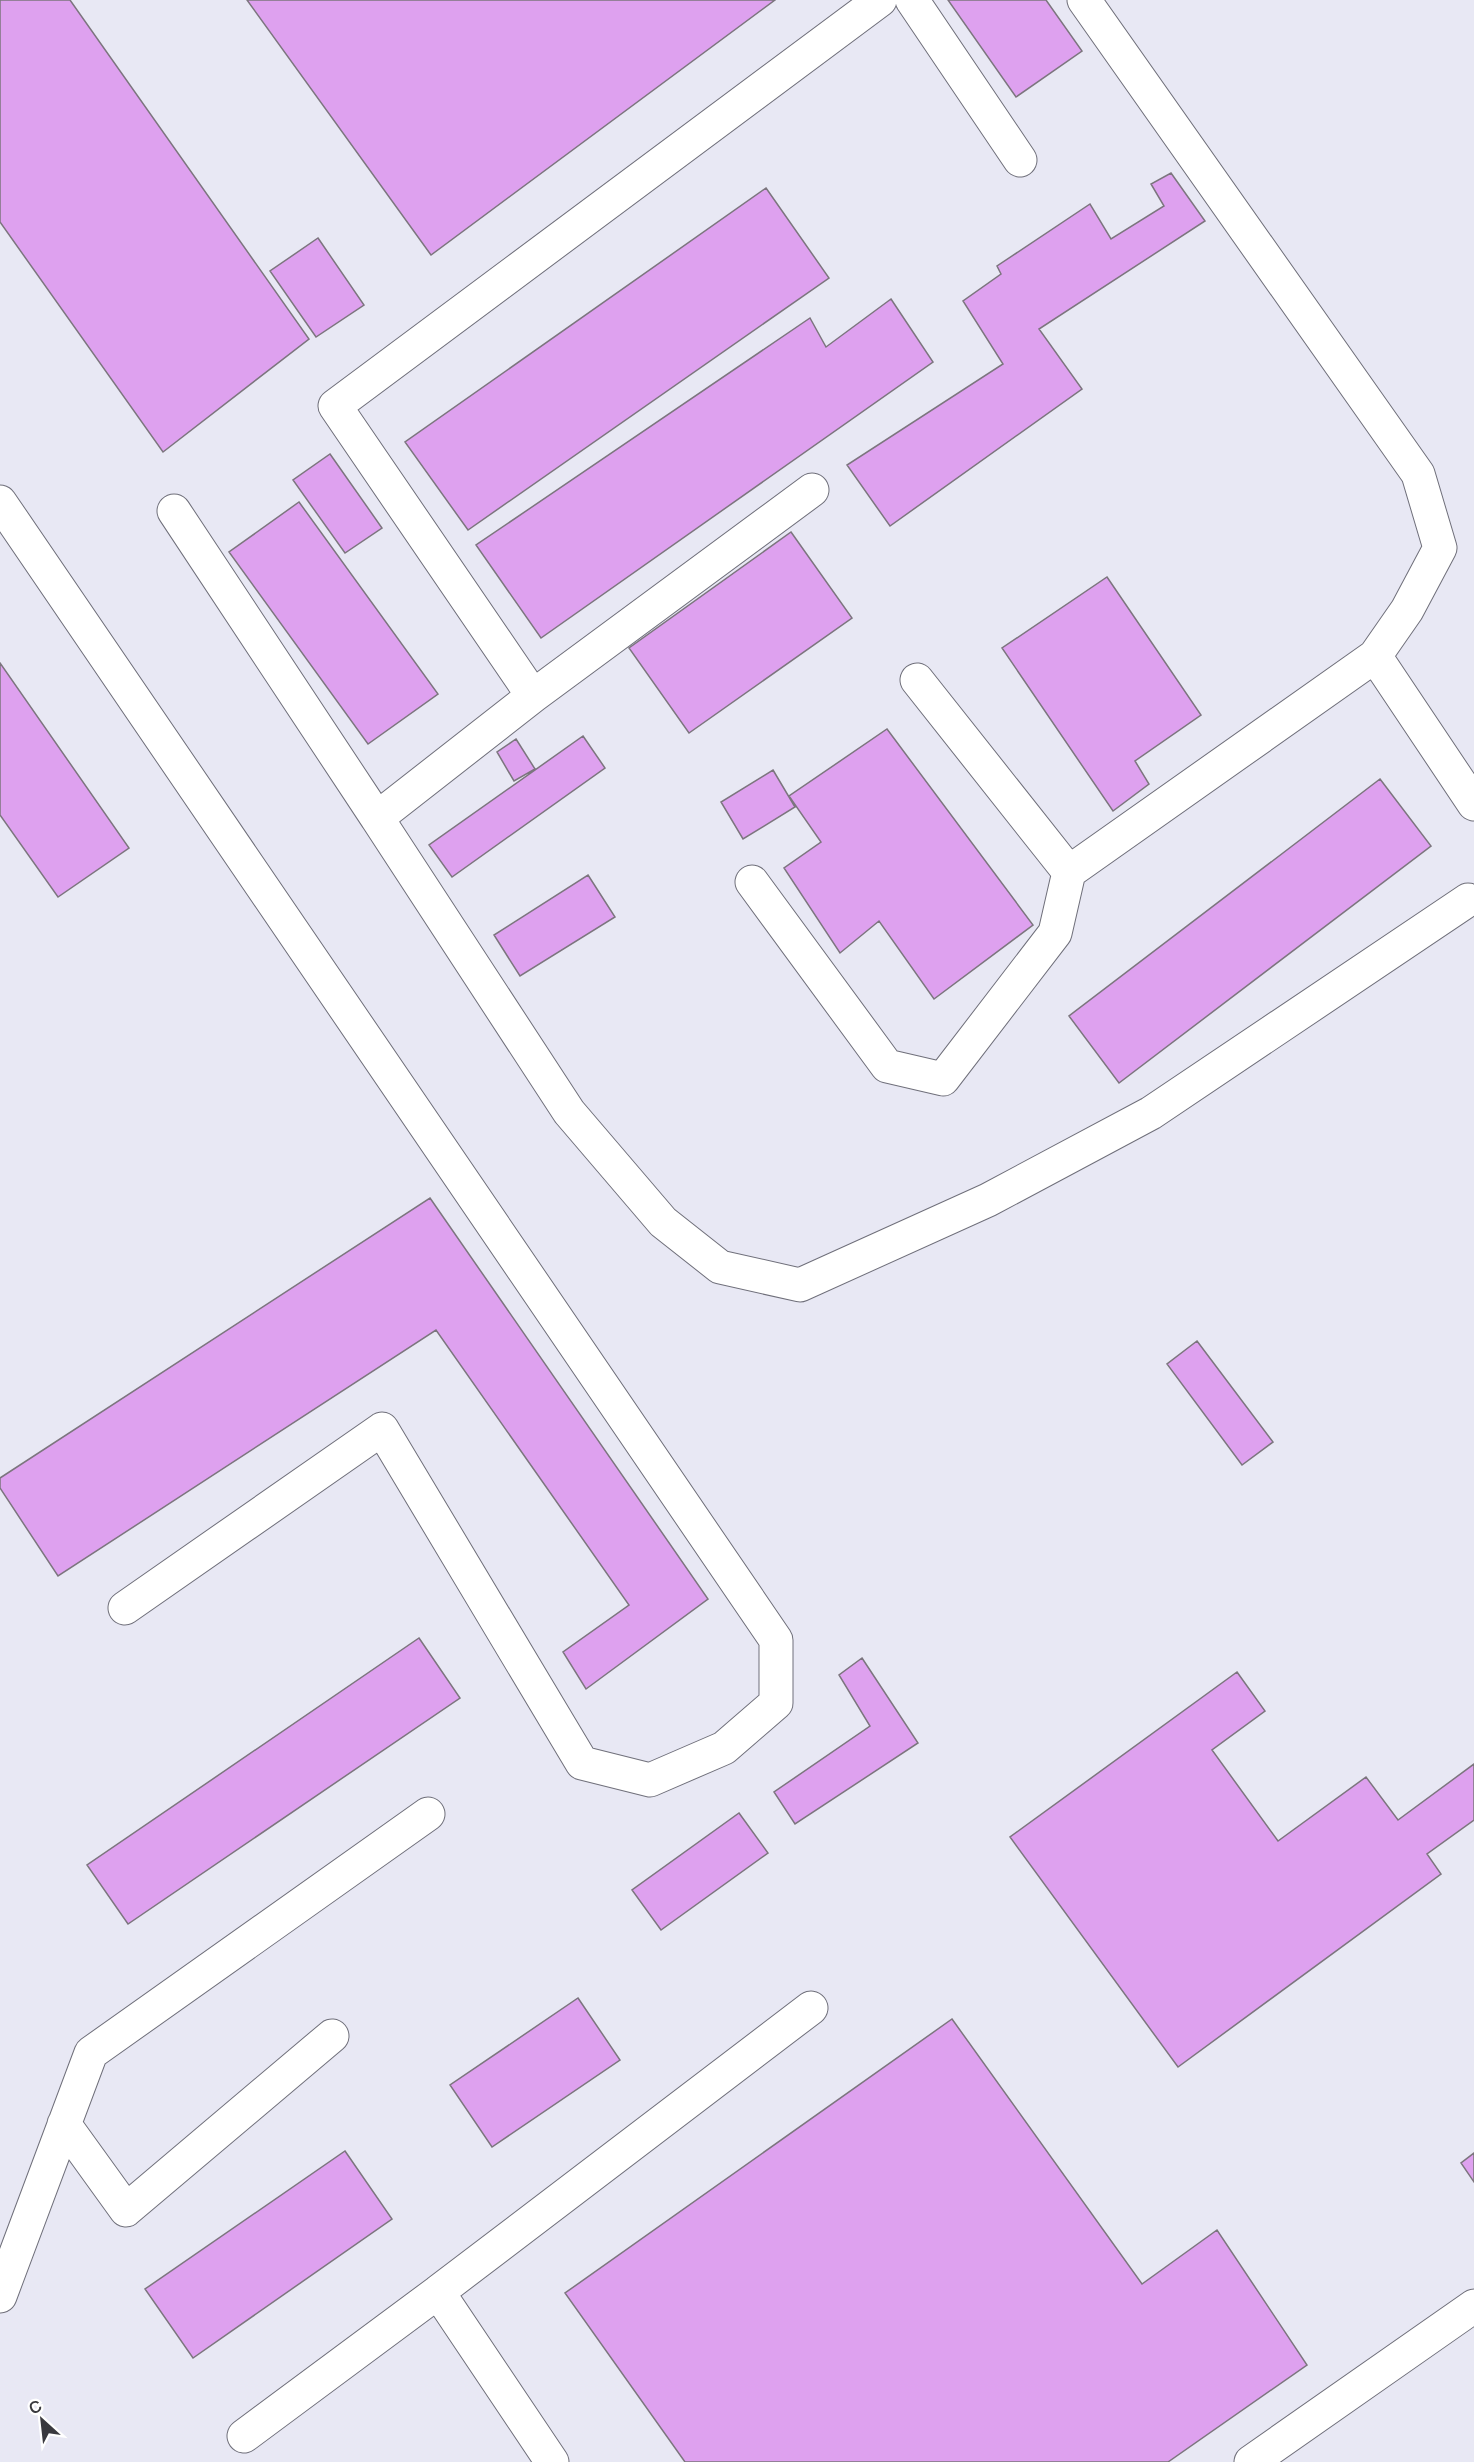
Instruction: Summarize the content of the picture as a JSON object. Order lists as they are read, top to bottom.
{
  "north": "top left"
}
